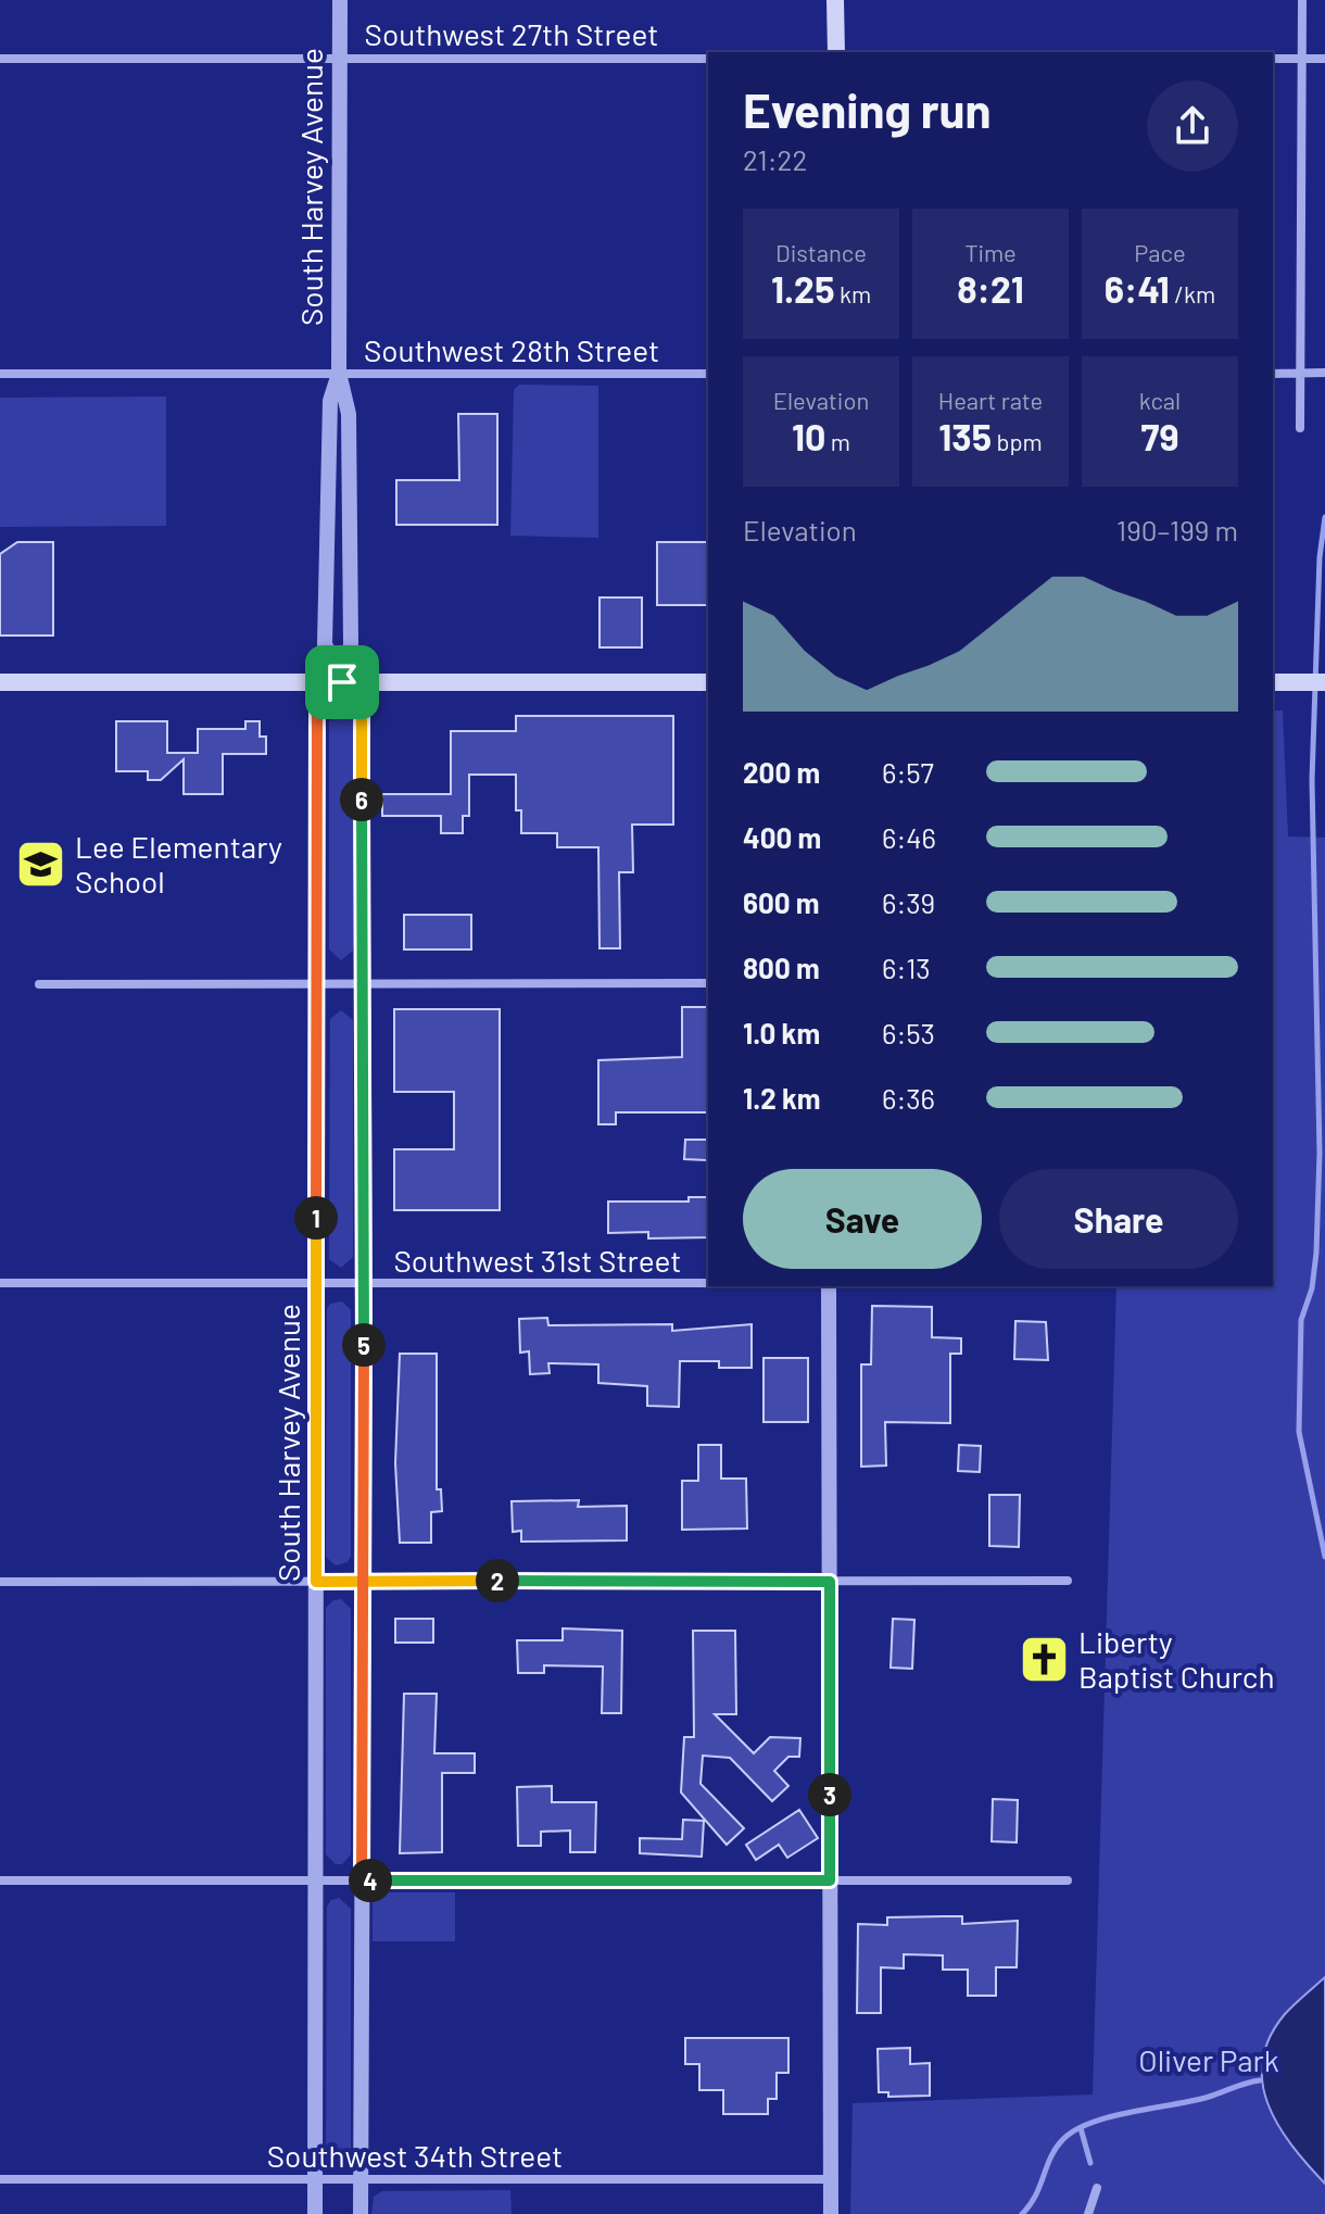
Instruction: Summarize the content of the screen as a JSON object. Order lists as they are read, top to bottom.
{
  "streets": {
    "street": [
      "Southwest 27th Street",
      "South Harvey Avenue",
      "Southwest 28th Street",
      "Southwest 31st Street",
      "Southwest 34th Street"
    ]
  },
  "crossings": [
    ["Southwest 27th Street", "South Harvey Avenue"],
    ["South Harvey Avenue", "Southwest 28th Street"],
    ["South Harvey Avenue", "Southwest 31st Street"],
    ["South Harvey Avenue", "Southwest 34th Street"]
  ],
  "parks": ["Oliver Park"],
  "places": {
    "school or university": ["Lee Elementary School"],
    "church": ["Liberty Baptist Church"]
  },
  "page": {
    "heading": ["Evening run", "21:22"],
    "stats": [
      ["Distance", "1.25 km"],
      ["Time", "8:21"],
      ["Pace", "6:41 /km"],
      ["Elevation", "10 m"],
      ["Heart rate", "135 bpm"],
      ["kcal", "79"]
    ],
    "chart": ["Elevation", "190–199 m"],
    "list": [
      {
        "name": "200 m",
        "note": "6:57"
      },
      {
        "name": "400 m",
        "note": "6:46"
      },
      {
        "name": "600 m",
        "note": "6:39"
      },
      {
        "name": "800 m",
        "note": "6:13"
      },
      {
        "name": "1.0 km",
        "note": "6:53"
      },
      {
        "name": "1.2 km",
        "note": "6:36"
      }
    ],
    "pins": [
      "6",
      "1",
      "5",
      "2",
      "3",
      "4"
    ],
    "buttons": ["Save", "Share"]
  }
}
